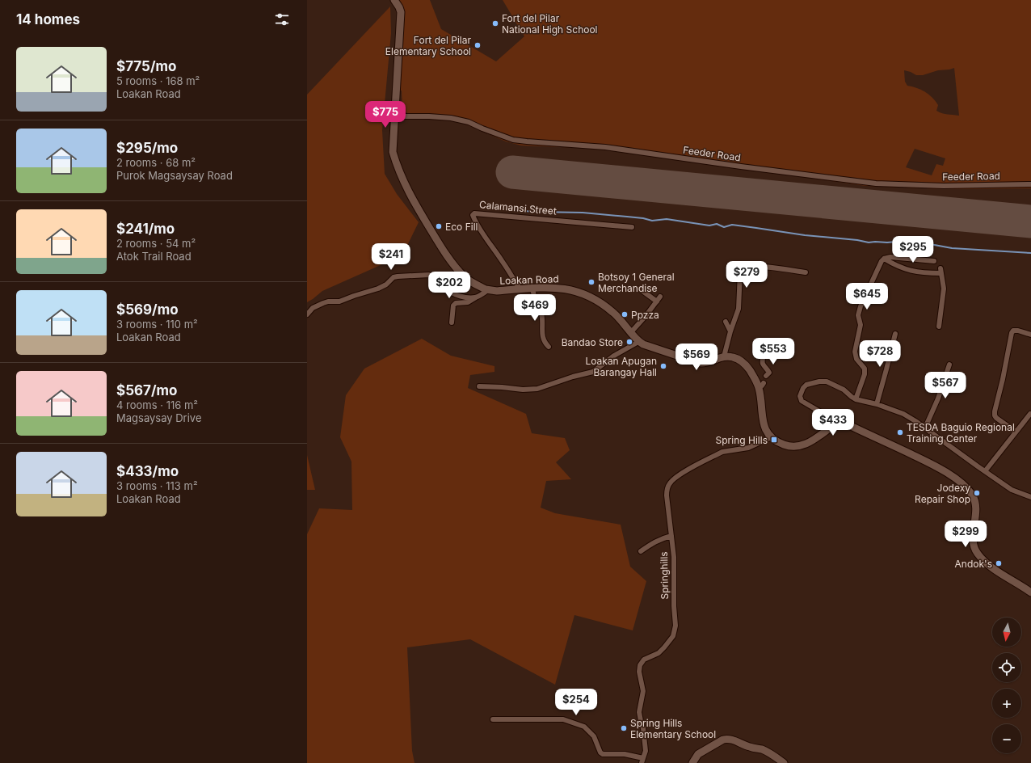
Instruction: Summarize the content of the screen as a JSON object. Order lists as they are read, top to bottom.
{
  "streets": {
    "main road": ["Loakan Road"],
    "street": ["Feeder Road", "Calamansi Street", "Springhills"]
  },
  "crossings": [
    ["Feeder Road", "Loakan Road"],
    ["Calamansi Street", "Loakan Road"]
  ],
  "places": {
    "other": [
      "Fort del Pilar National High School",
      "Fort del Pilar Elementary School",
      "Eco Fill",
      "Botsoy 1 General Merchandise",
      "Ppzza",
      "Bandao Store",
      "Loakan Apugan Barangay Hall",
      "TESDA Baguio Regional Training Center",
      "Jodexy Repair Shop",
      "Andok's",
      "Spring Hills Elementary School"
    ],
    "transit": ["Spring Hills"]
  },
  "north": "bottom",
  "page": {
    "heading": "14 homes",
    "list": [
      {
        "name": "$775/mo",
        "note": "5 rooms · 168 m² · Loakan Road"
      },
      {
        "name": "$295/mo",
        "note": "2 rooms · 68 m² · Purok Magsaysay Road"
      },
      {
        "name": "$241/mo",
        "note": "2 rooms · 54 m² · Atok Trail Road"
      },
      {
        "name": "$569/mo",
        "note": "3 rooms · 110 m² · Loakan Road"
      },
      {
        "name": "$567/mo",
        "note": "4 rooms · 116 m² · Magsaysay Drive"
      },
      {
        "name": "$433/mo",
        "note": "3 rooms · 113 m² · Loakan Road"
      }
    ],
    "price": [
      "$775",
      "$295",
      "$241",
      "$279",
      "$202",
      "$645",
      "$469",
      "$553",
      "$728",
      "$569",
      "$567",
      "$433",
      "$299",
      "$254"
    ],
    "map_buttons": ["+", "−"]
  }
}
